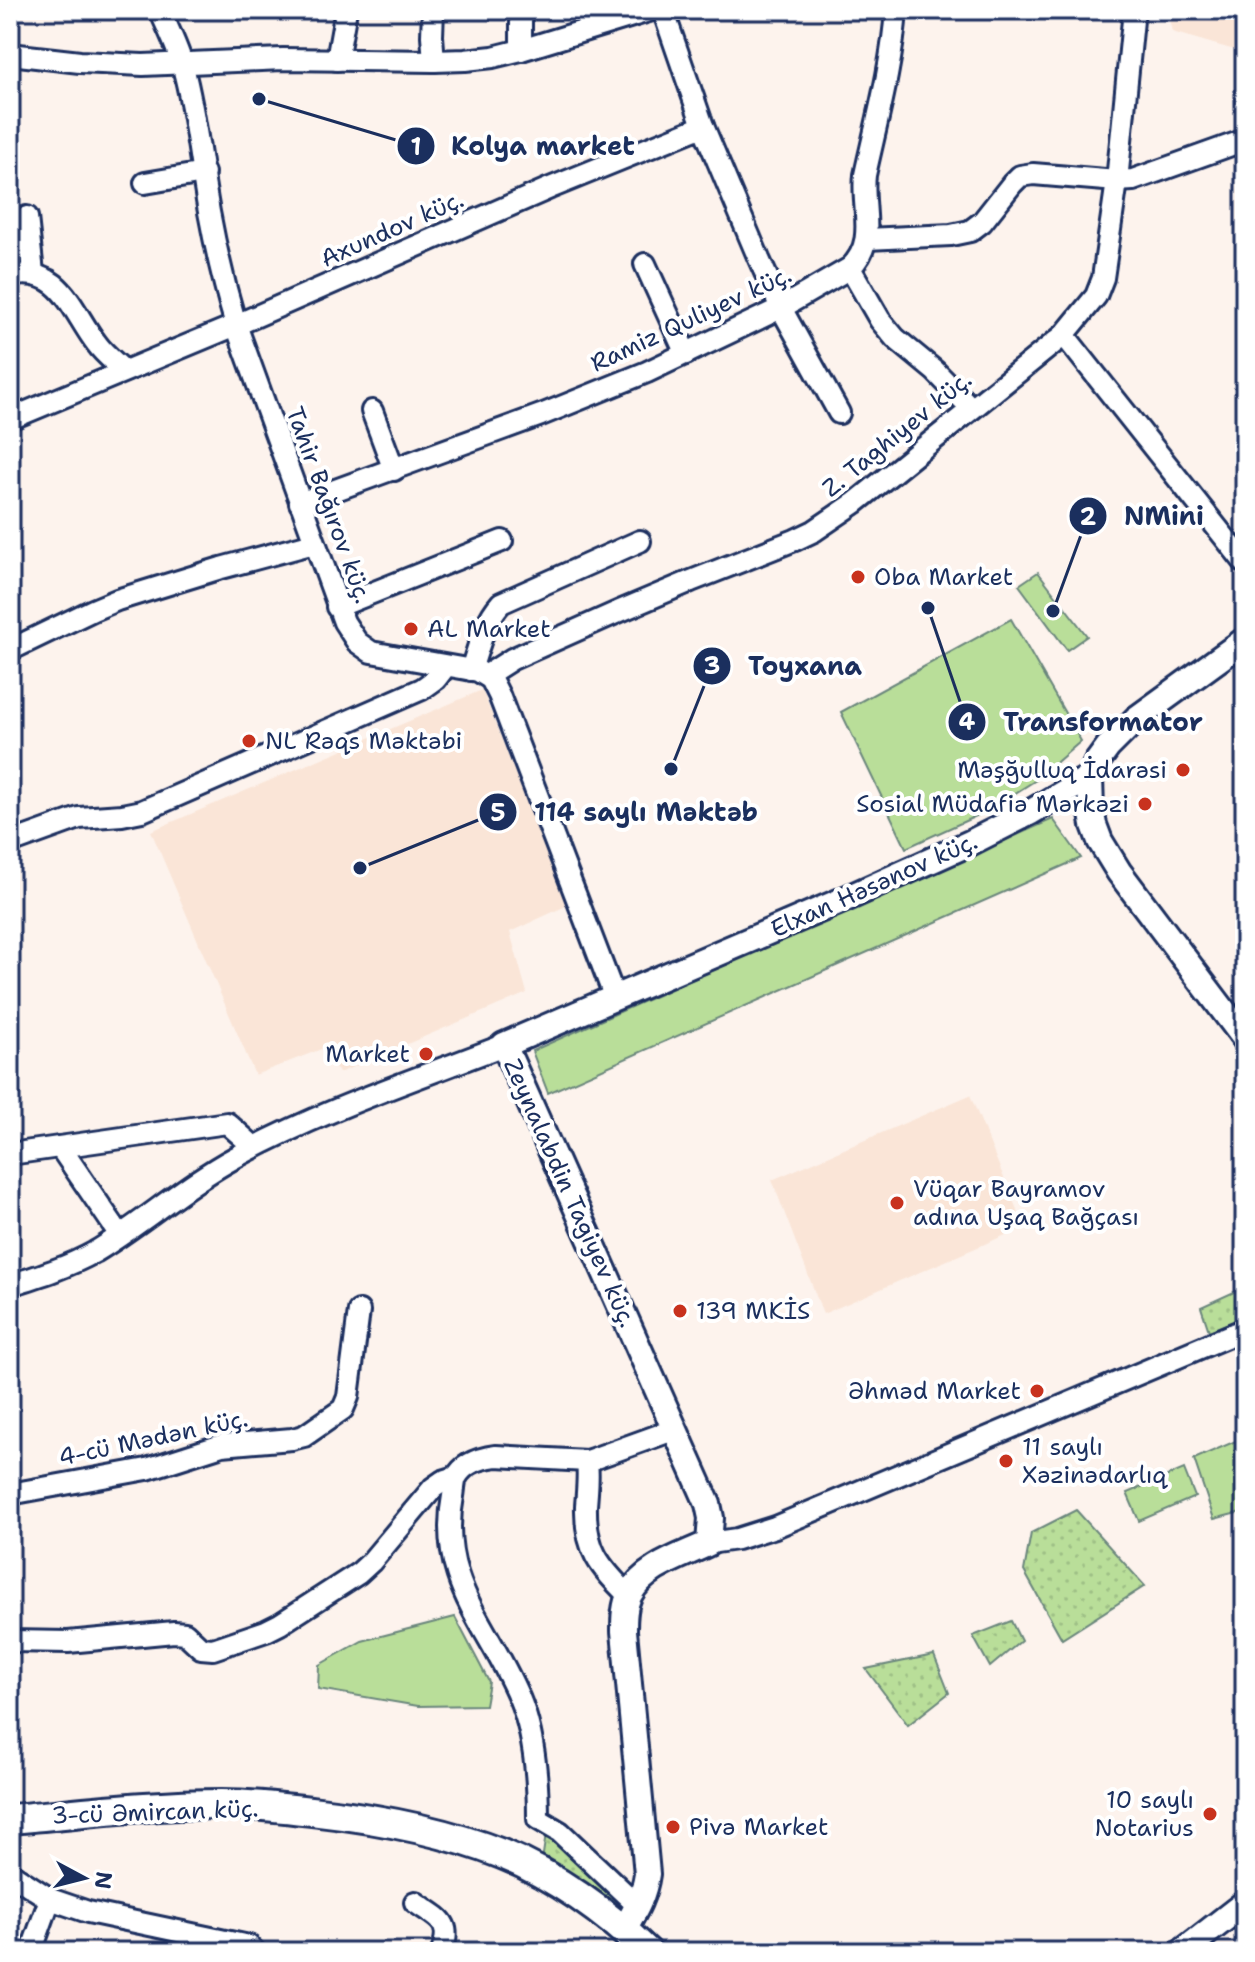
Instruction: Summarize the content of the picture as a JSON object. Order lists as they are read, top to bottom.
{
  "streets": {
    "main road": ["3-cü Əmircan küç."],
    "street": [
      "Axundov küç.",
      "Ramiz Quliyev küç.",
      "Z. Taghiyev küç.",
      "Tahir Bağırov küç.",
      "Elxan Həsənov küç.",
      "Zeynalabdin Tagiyev küç.",
      "4-cü Mədən küç."
    ]
  },
  "crossings": [
    ["Axundov küç.", "Tahir Bağırov küç."],
    ["Ramiz Quliyev küç.", "Tahir Bağırov küç."],
    ["Z. Taghiyev küç.", "Tahir Bağırov küç."],
    ["Elxan Həsənov küç.", "Zeynalabdin Tagiyev küç."]
  ],
  "places": [
    "Kolya market",
    "Oba Market",
    "Transformator",
    "NMini",
    "AL Market",
    "NL Rəqs Məktəbi",
    "Toyxana",
    "Məşğulluq İdarəsi",
    "Sosial Müdafiə Mərkəzi",
    "114 saylı Məktəb",
    "Market",
    "Vüqar Bayramov adına Uşaq Bağçası",
    "139 MKİS",
    "Əhməd Market",
    "11 saylı Xəzinədarlıq",
    "10 saylı Notarius",
    "Pivə Market"
  ],
  "north": "right"
}
